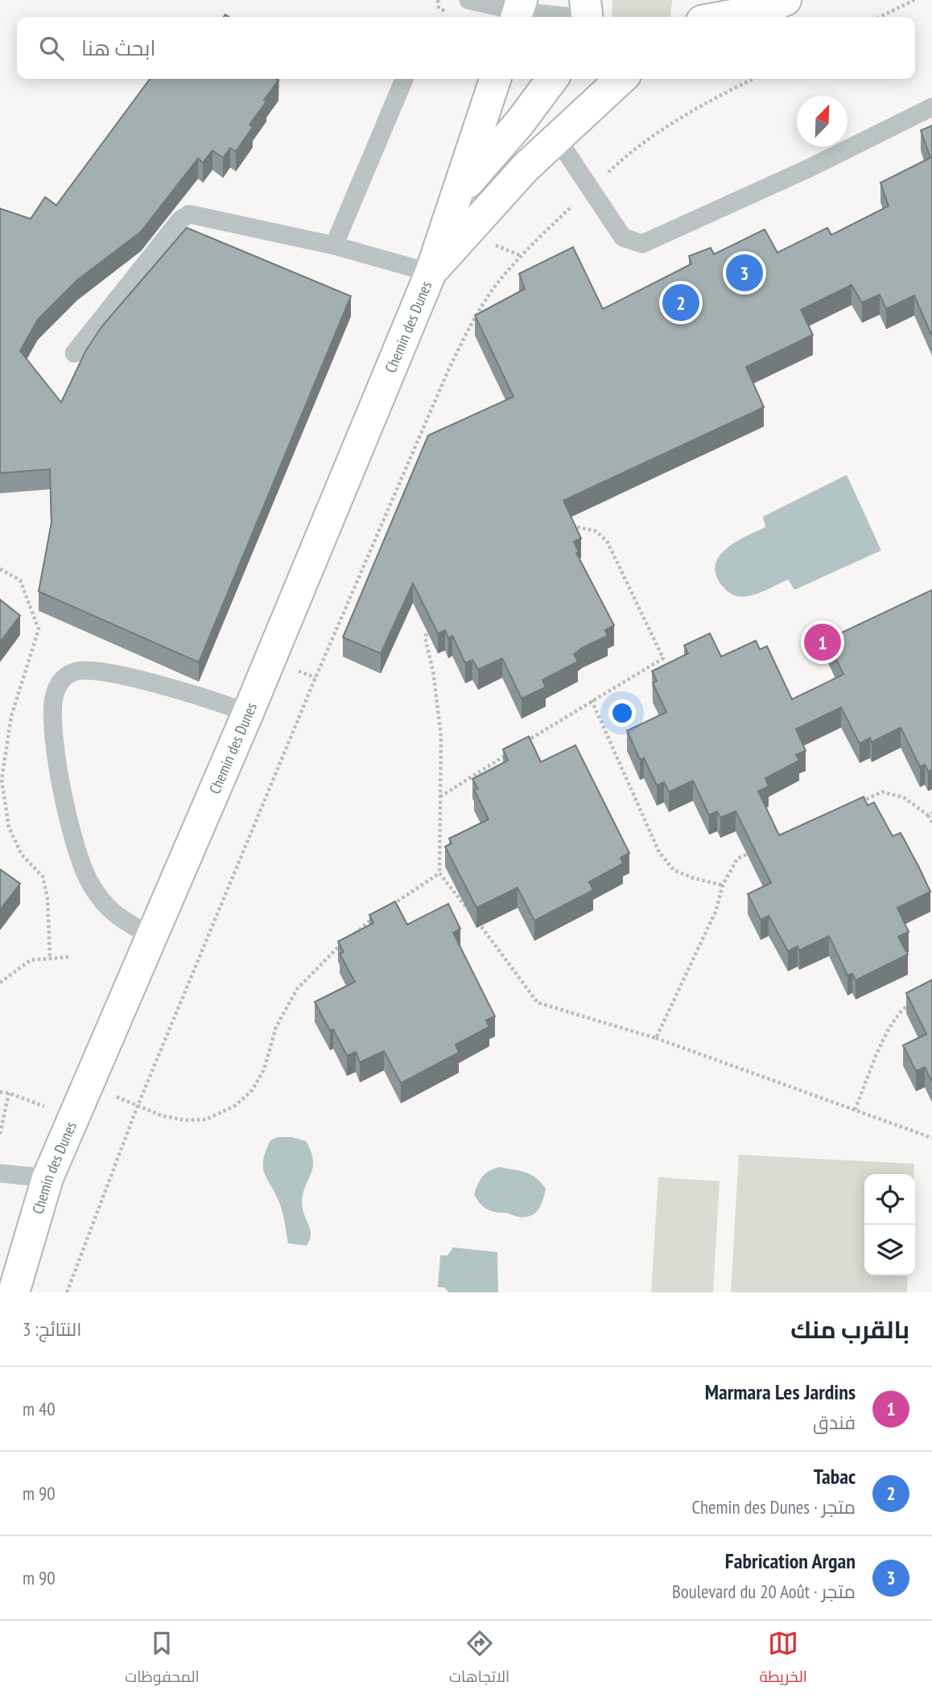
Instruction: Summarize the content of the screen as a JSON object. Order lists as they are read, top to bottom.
{
  "streets": {
    "street": ["Chemin des Dunes"]
  },
  "north": "top right",
  "page": {
    "search": "ابحث هنا",
    "pins": ["3", "2", "1"],
    "heading": ["بالقرب منك", "النتائج: 3"],
    "list": [
      {
        "mark": "1",
        "name": "Marmara Les Jardins",
        "note": "فندق",
        "value": "40 m"
      },
      {
        "mark": "2",
        "name": "Tabac",
        "note": "متجر · Chemin des Dunes",
        "value": "90 m"
      },
      {
        "mark": "3",
        "name": "Fabrication Argan",
        "note": "متجر · Boulevard du 20 Août",
        "value": "90 m"
      }
    ],
    "nav": ["الخريطة", "الاتجاهات", "المحفوظات"]
  }
}
